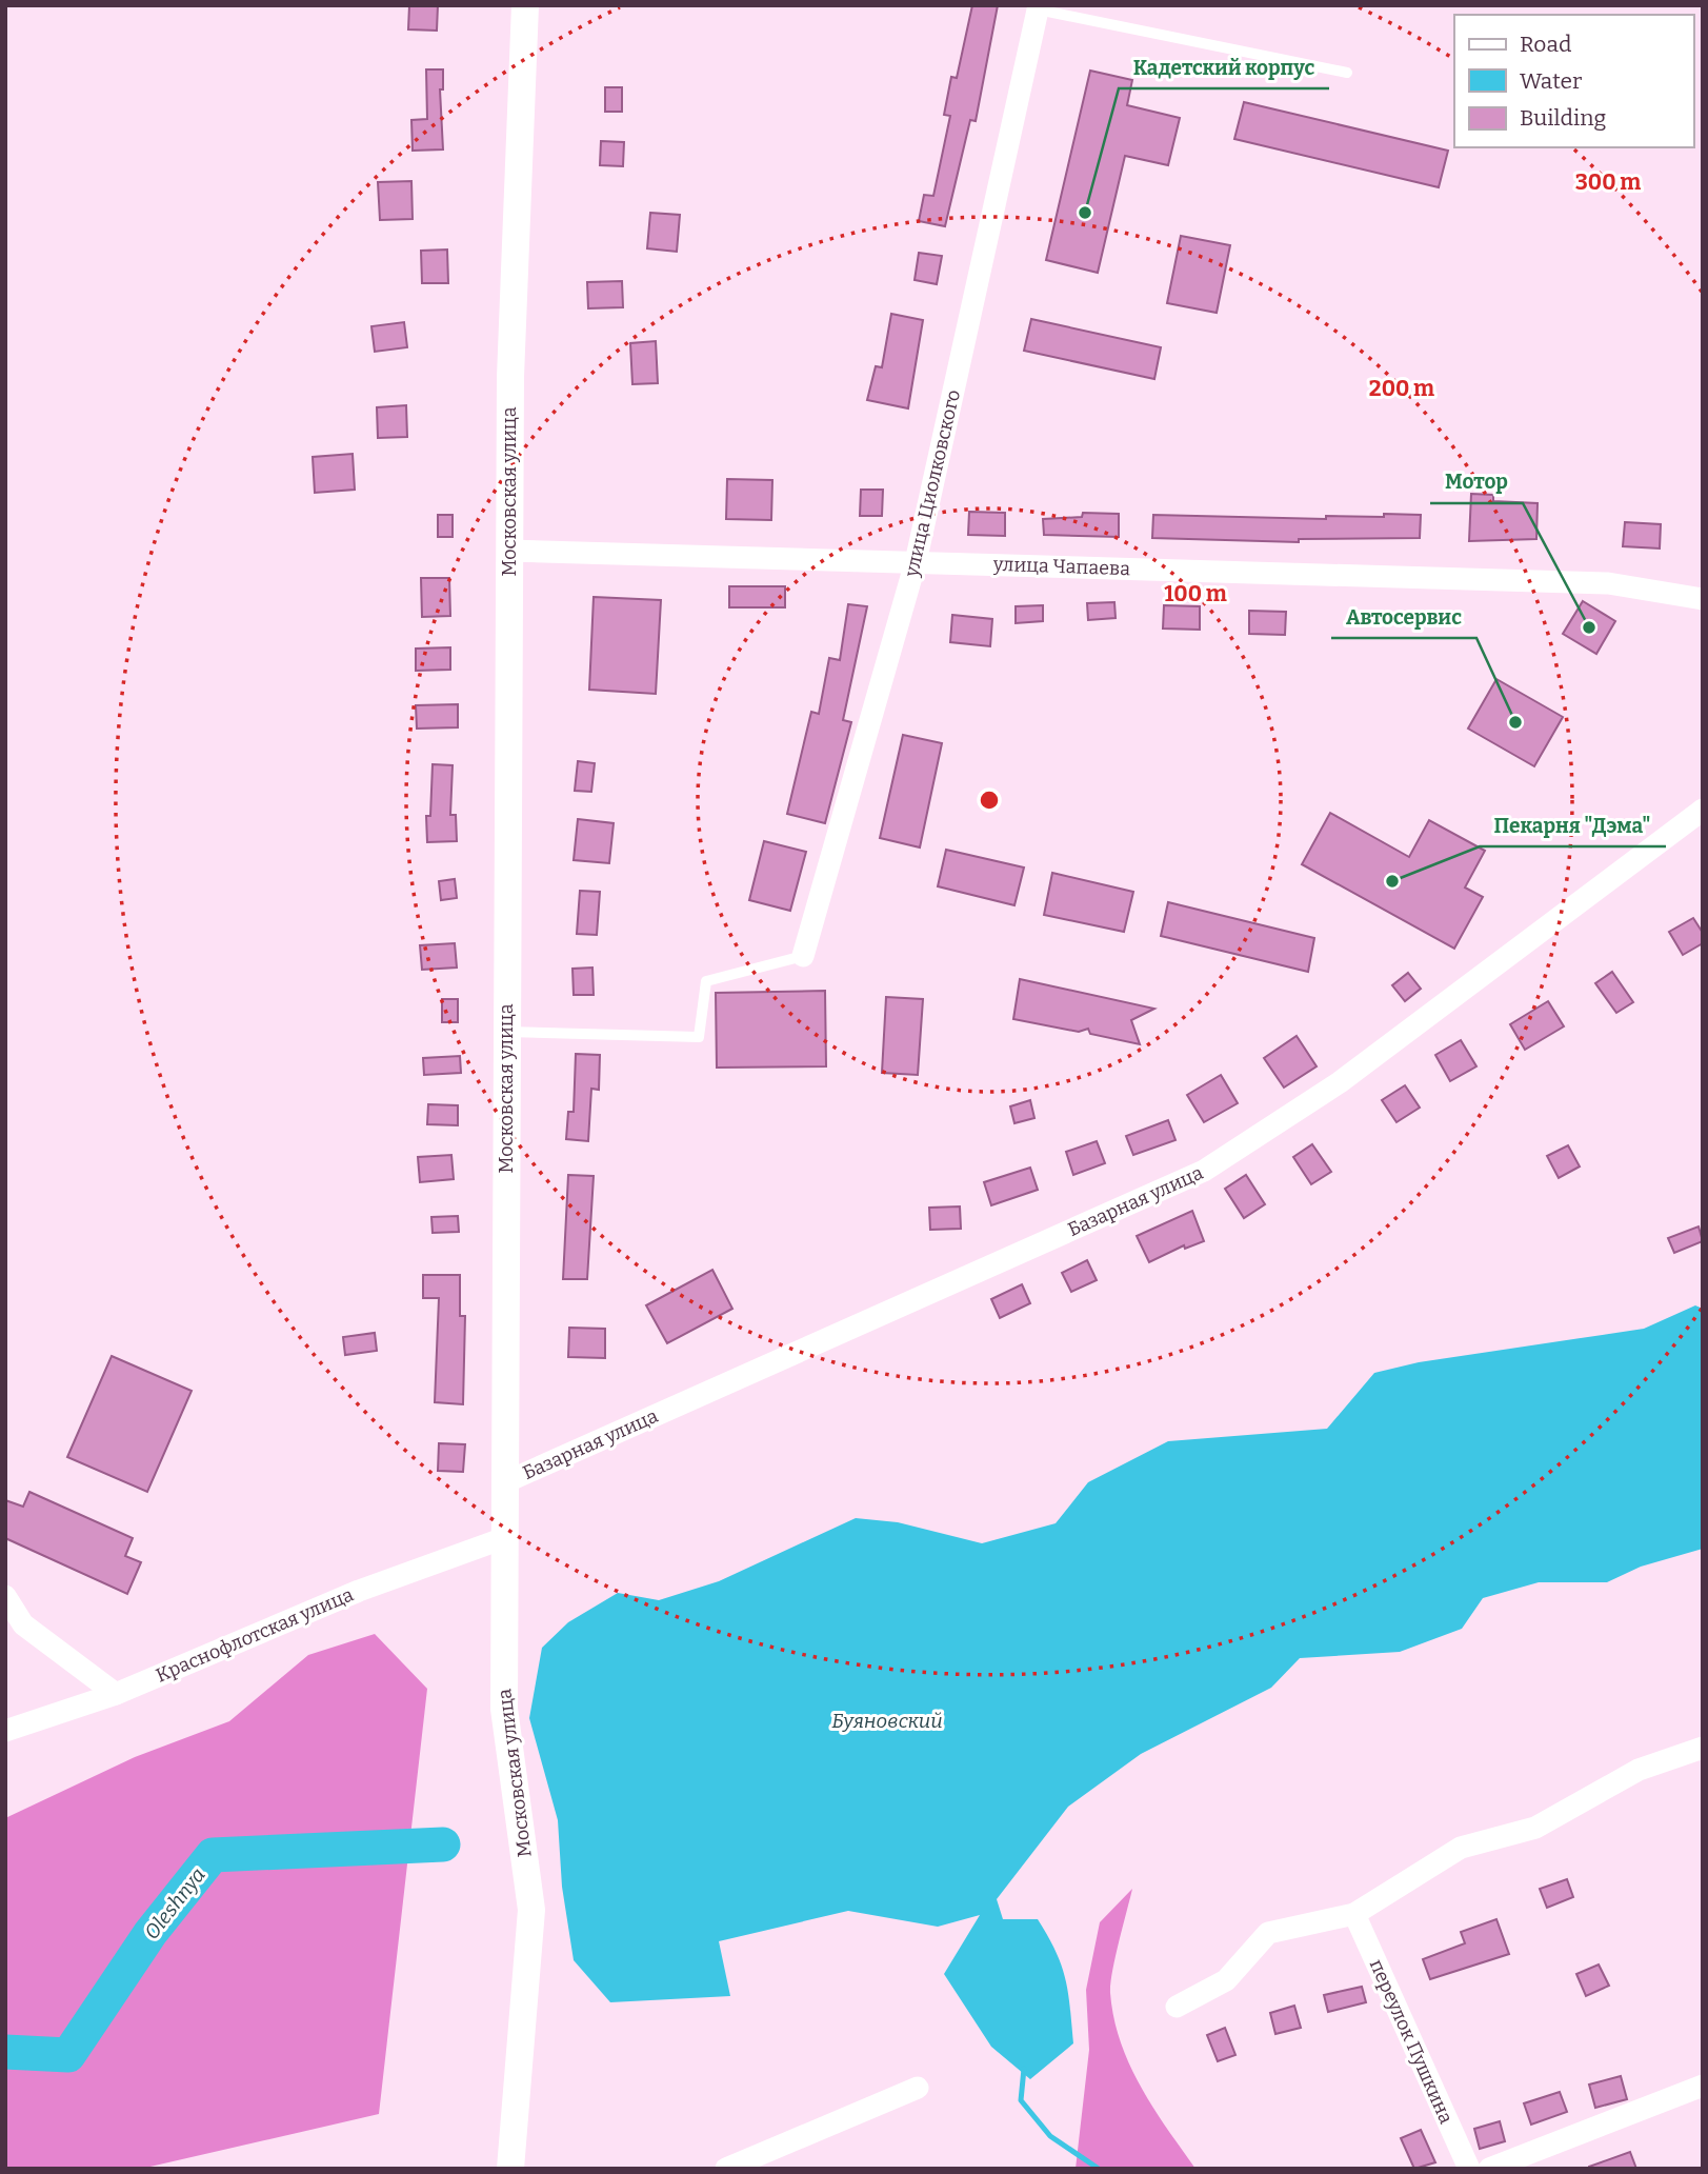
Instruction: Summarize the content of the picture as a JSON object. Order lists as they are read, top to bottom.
{
  "streets": {
    "street": [
      "улица Циолковского",
      "Московская улица",
      "улица Чапаева",
      "Базарная улица",
      "Краснофлотская улица",
      "переулок Пушкина"
    ]
  },
  "crossings": [
    ["улица Циолковского", "улица Чапаева"],
    ["Московская улица", "улица Чапаева"],
    ["Московская улица", "Базарная улица"],
    ["Московская улица", "Краснофлотская улица"]
  ],
  "water": ["Буяновский", "Oleshnya"],
  "places": [
    "Кадетский корпус",
    "Мотор",
    "Автосервис",
    "Пекарня \"Дэма\""
  ],
  "legend": ["Road", "Water", "Building"],
  "rings": ["300 m", "200 m", "100 m"]
}
